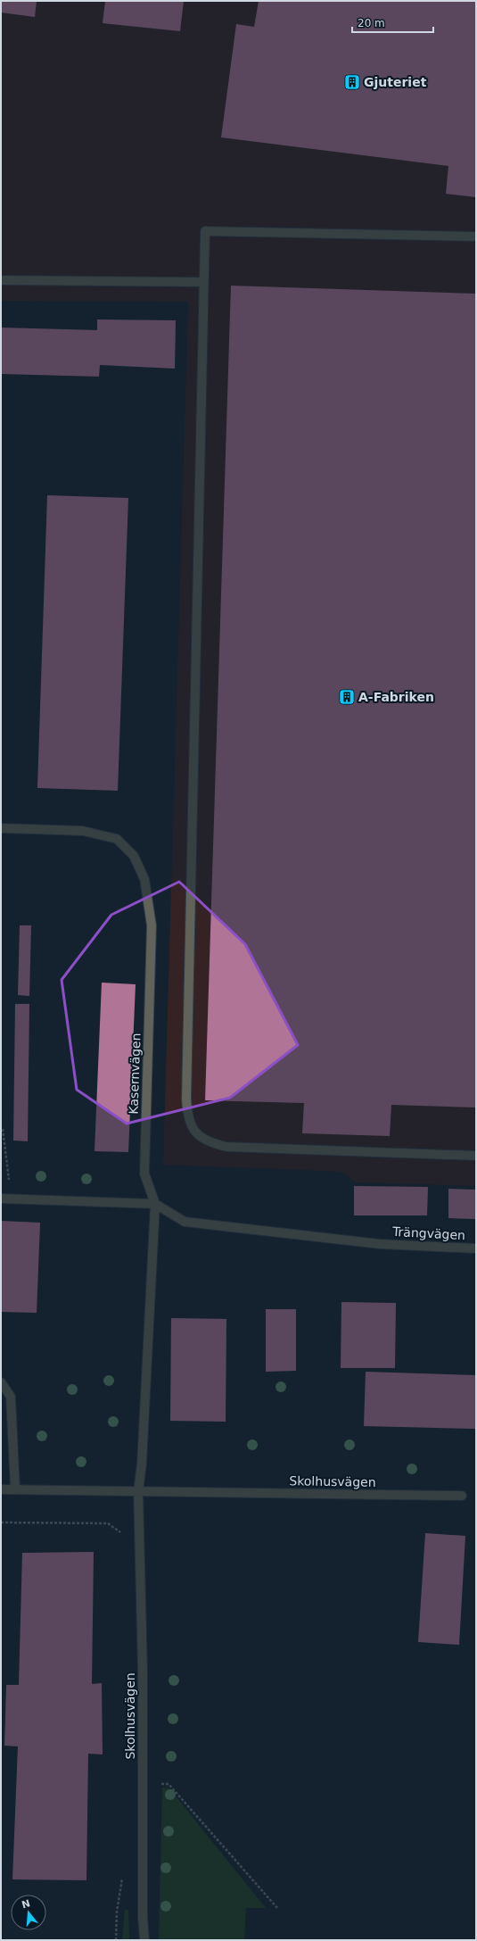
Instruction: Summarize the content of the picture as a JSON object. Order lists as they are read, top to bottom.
{
  "streets": {
    "street": ["Kasernvägen", "Trängvägen", "Skolhusvägen"]
  },
  "crossings": [
    ["Kasernvägen", "Trängvägen"]
  ],
  "places": {
    "building": ["Gjuteriet", "A-Fabriken"]
  },
  "scale_bar": "20 m",
  "north": "top"
}
